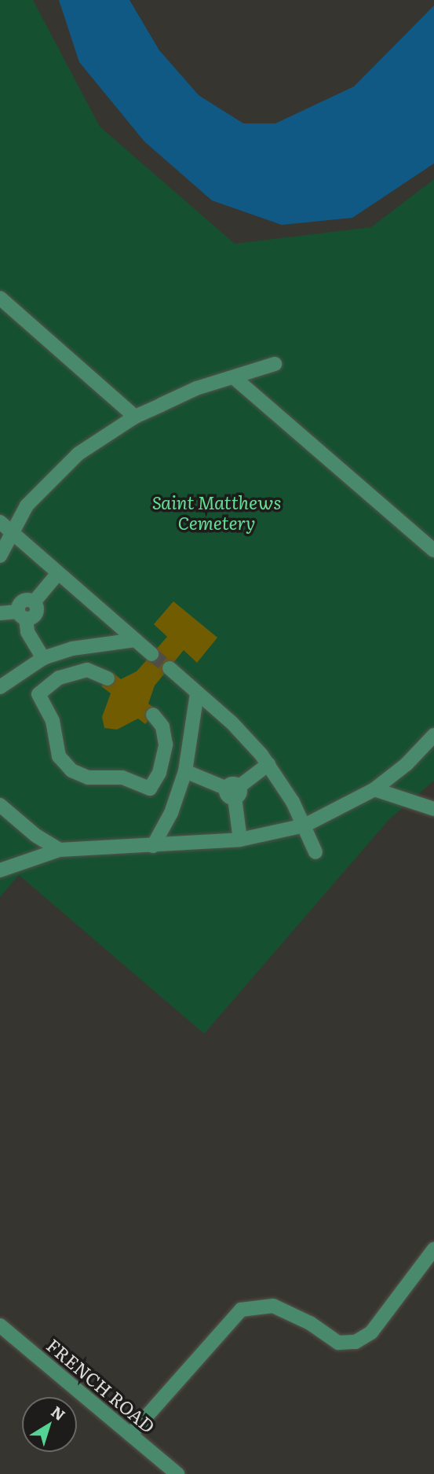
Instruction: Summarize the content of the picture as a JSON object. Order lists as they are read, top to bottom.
{
  "streets": {
    "street": ["FRENCH ROAD"]
  },
  "parks": ["Saint Matthews Cemetery"],
  "north": "top right"
}
